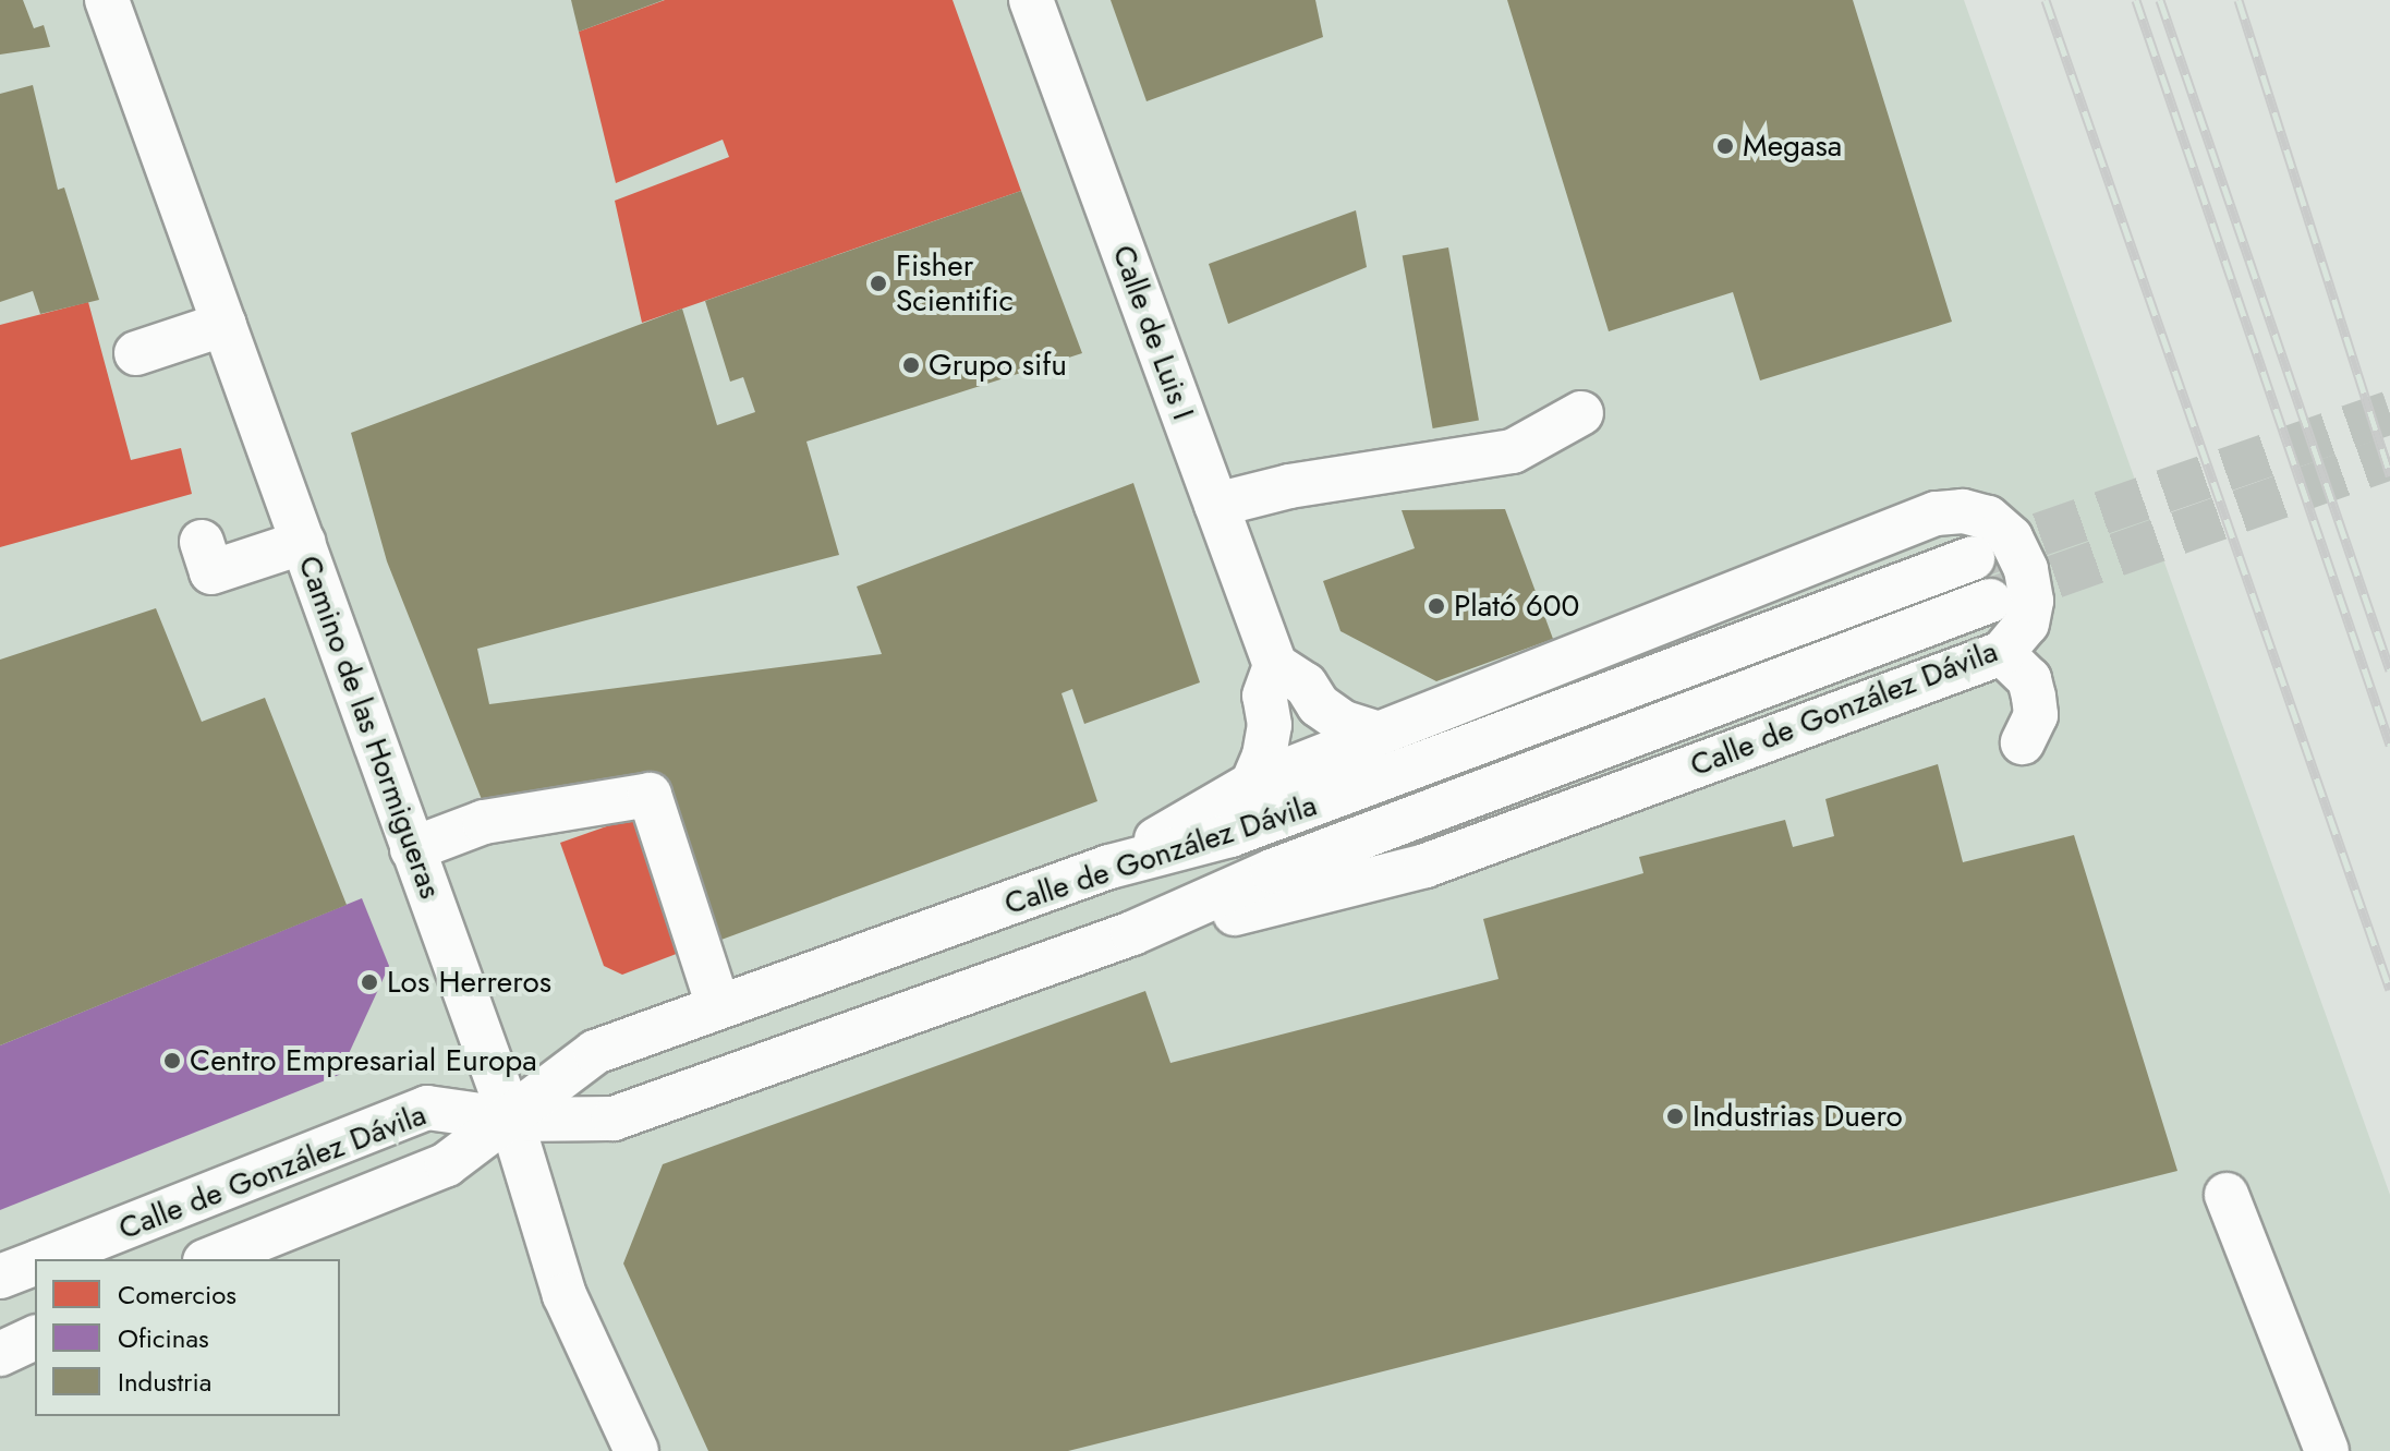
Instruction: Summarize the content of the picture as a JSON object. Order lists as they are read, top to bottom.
{
  "streets": {
    "street": ["Calle de Luis I", "Calle de González Dávila", "Camino de las Hormigueras"]
  },
  "crossings": [
    ["Calle de González Dávila", "Camino de las Hormigueras"]
  ],
  "places": [
    "Megasa",
    "Fisher Scientific",
    "Grupo sifu",
    "Plató 600",
    "Los Herreros",
    "Centro Empresarial Europa",
    "Industrias Duero"
  ],
  "legend": ["Comercios", "Oficinas", "Industria"]
}
